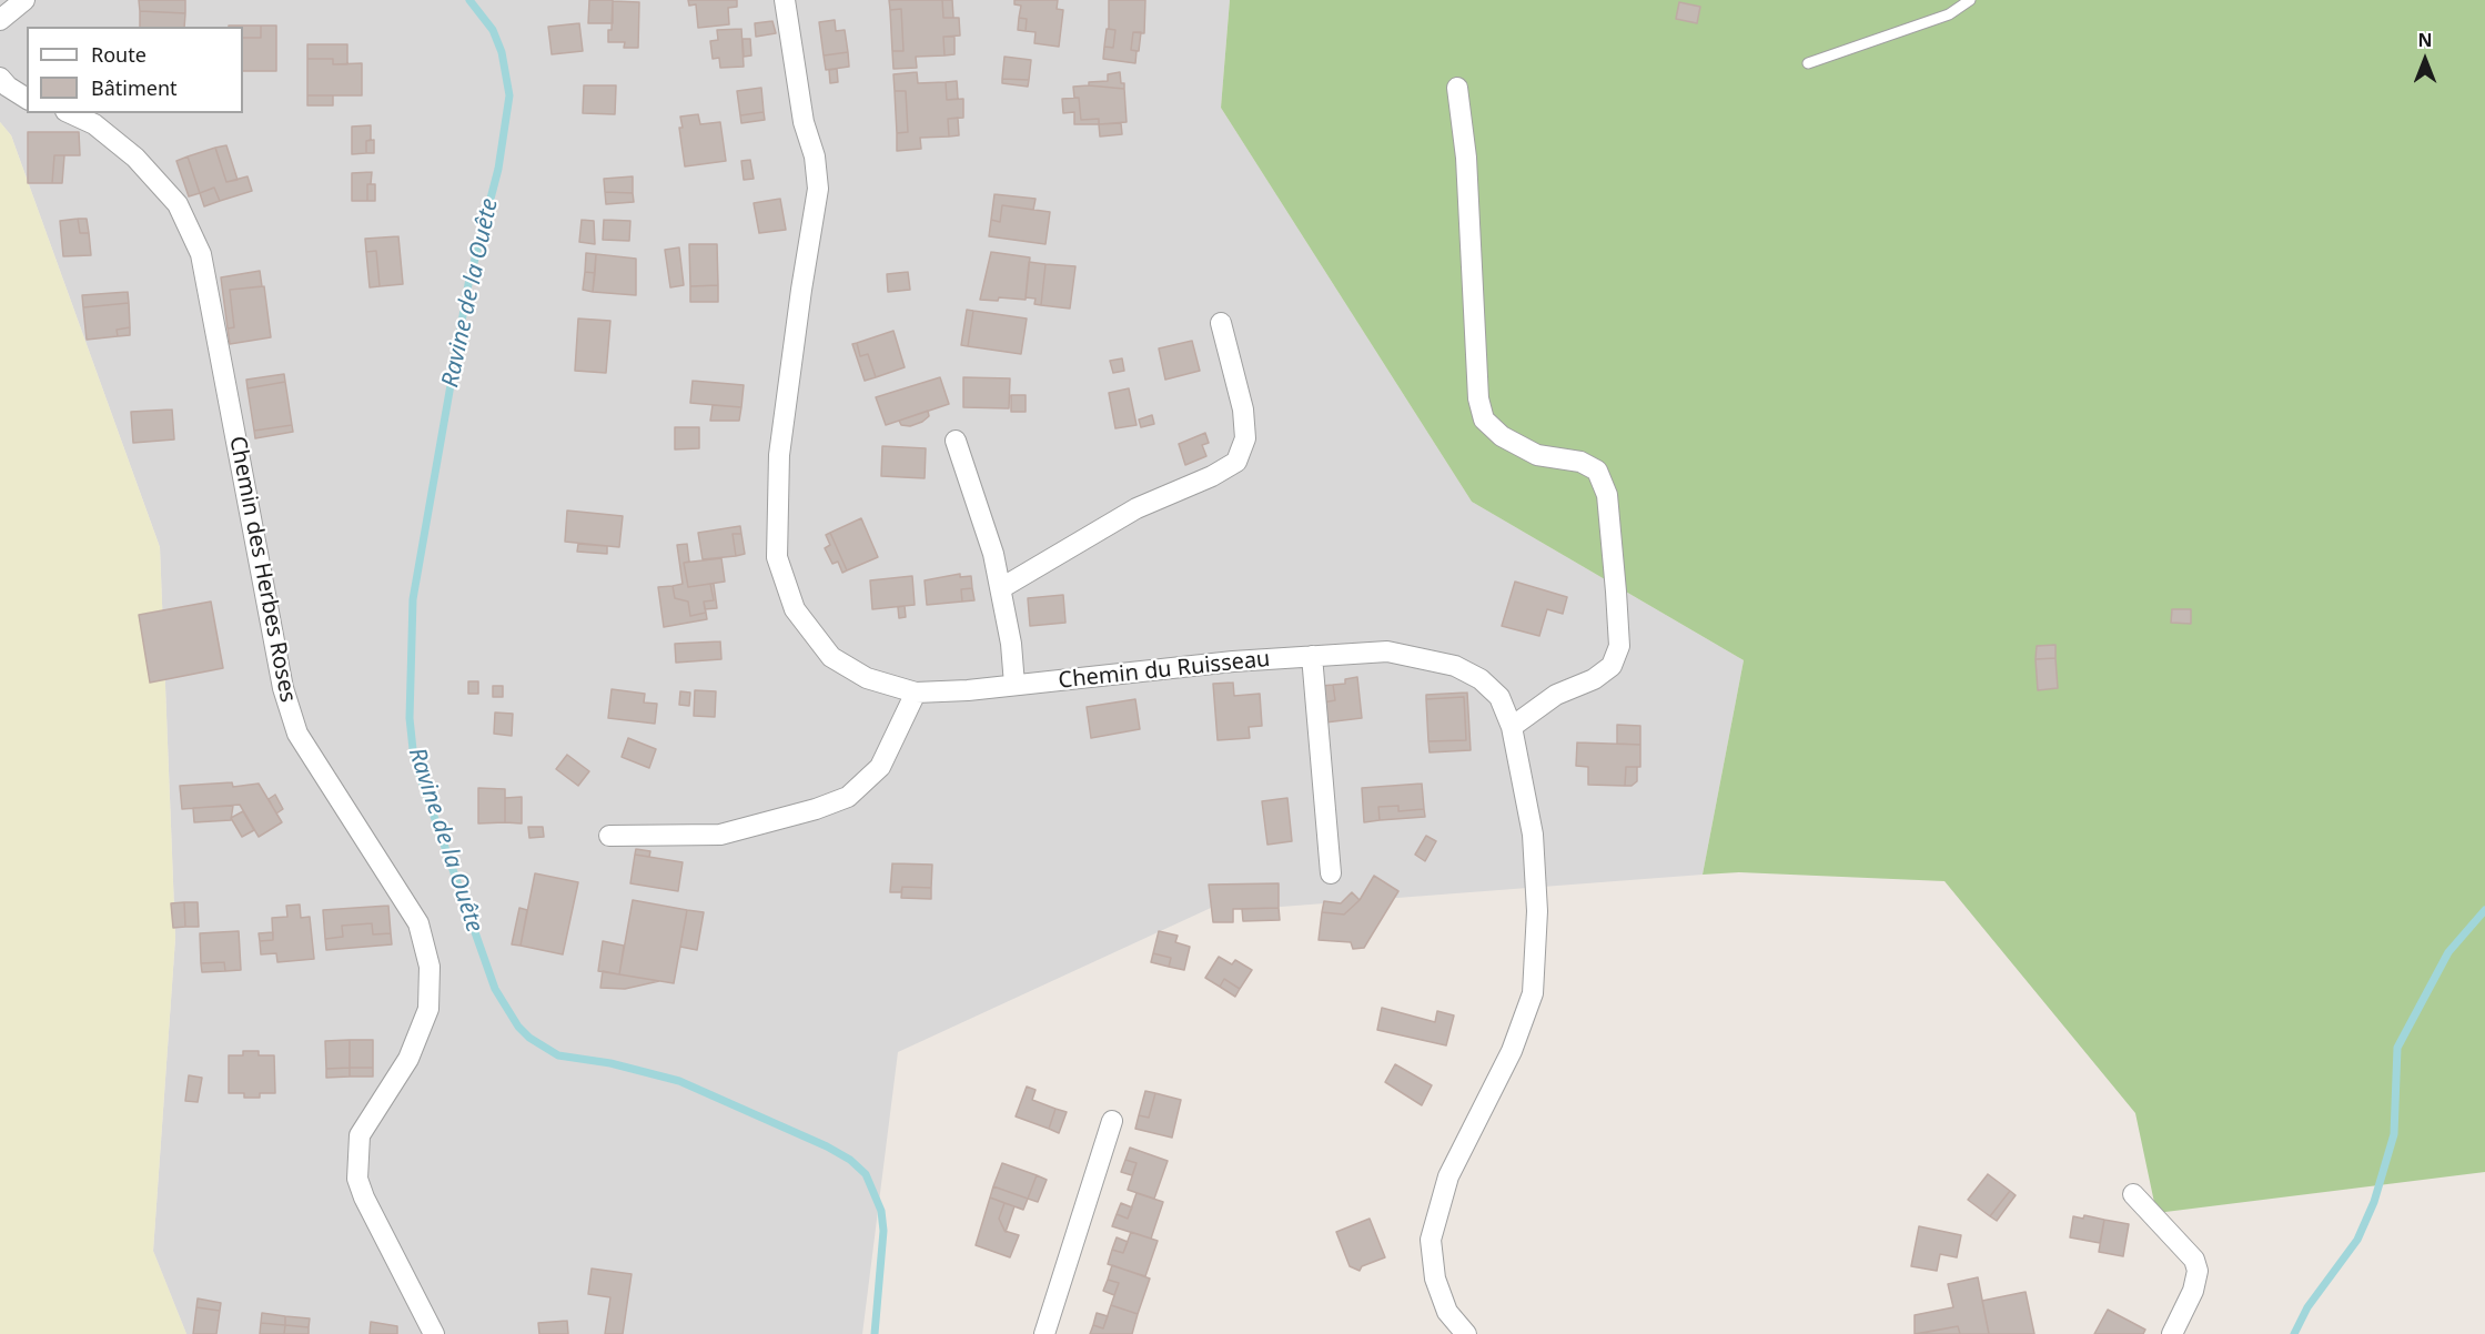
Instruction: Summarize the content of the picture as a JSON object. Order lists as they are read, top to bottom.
{
  "streets": {
    "street": ["Chemin des Herbes Roses", "Chemin du Ruisseau"]
  },
  "water": ["Ravine de la Ouête"],
  "legend": ["Route", "Bâtiment"],
  "north": "top"
}
